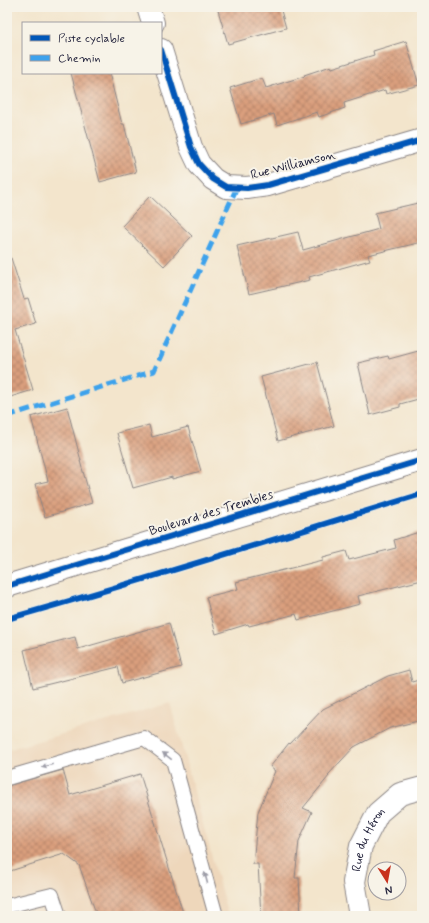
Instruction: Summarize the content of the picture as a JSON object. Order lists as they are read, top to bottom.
{
  "streets": {
    "street": ["Rue Williamson", "Boulevard des Trembles", "Rue du Héron"]
  },
  "legend": ["Piste cyclable", "Chemin"],
  "north": "bottom"
}
